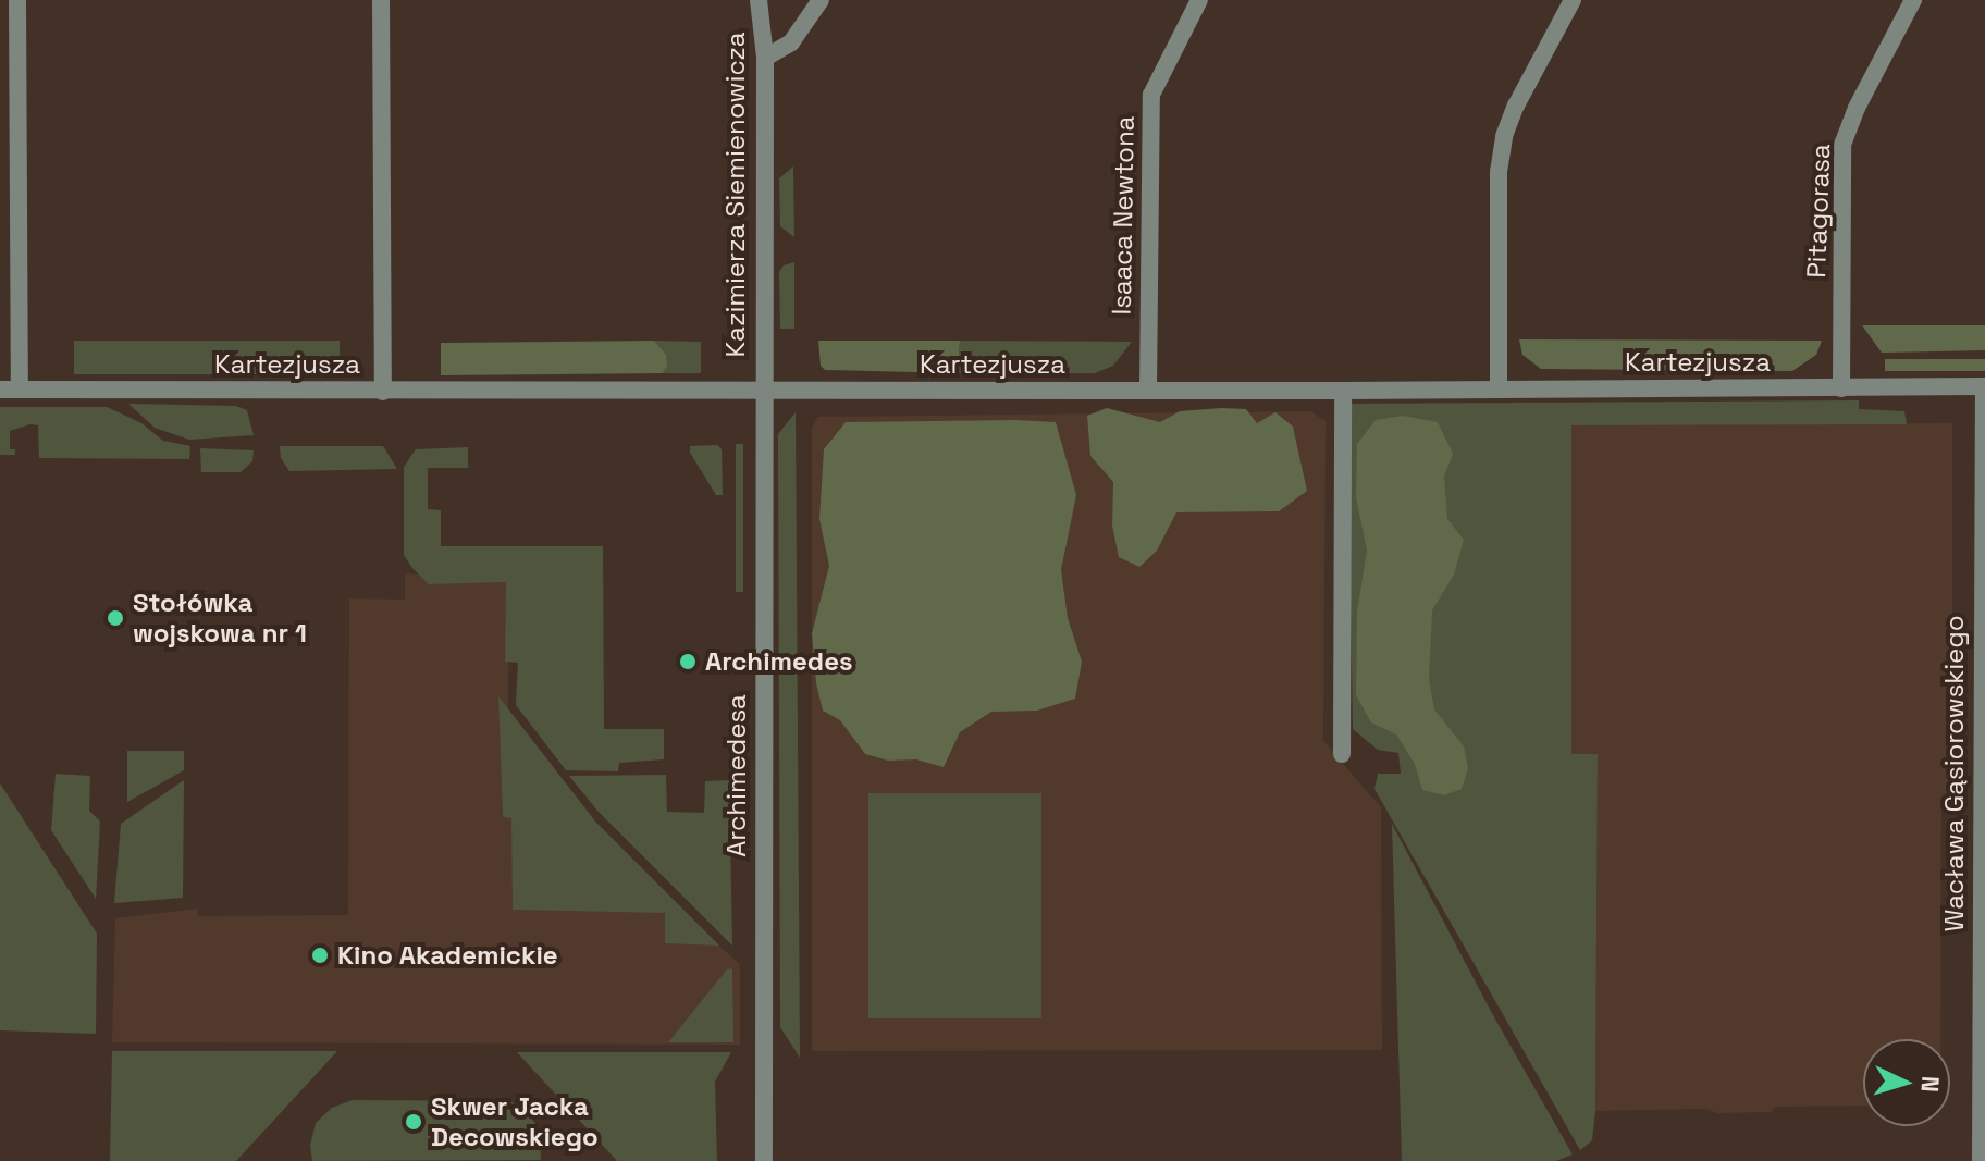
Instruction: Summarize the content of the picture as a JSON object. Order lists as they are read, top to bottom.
{
  "streets": {
    "street": [
      "Kazimierza Siemienowicza",
      "Pitagorasa",
      "Isaaca Newtona",
      "Kartezjusza",
      "Wacława Gąsiorowskiego",
      "Archimedesa"
    ]
  },
  "crossings": [
    ["Kazimierza Siemienowicza", "Kartezjusza"],
    ["Kazimierza Siemienowicza", "Archimedesa"],
    ["Pitagorasa", "Kartezjusza"],
    ["Isaaca Newtona", "Kartezjusza"],
    ["Kartezjusza", "Wacława Gąsiorowskiego"],
    ["Kartezjusza", "Archimedesa"]
  ],
  "places": [
    "Stołówka wojskowa nr 1",
    "Archimedes",
    "Kino Akademickie",
    "Skwer Jacka Decowskiego"
  ],
  "north": "right"
}
